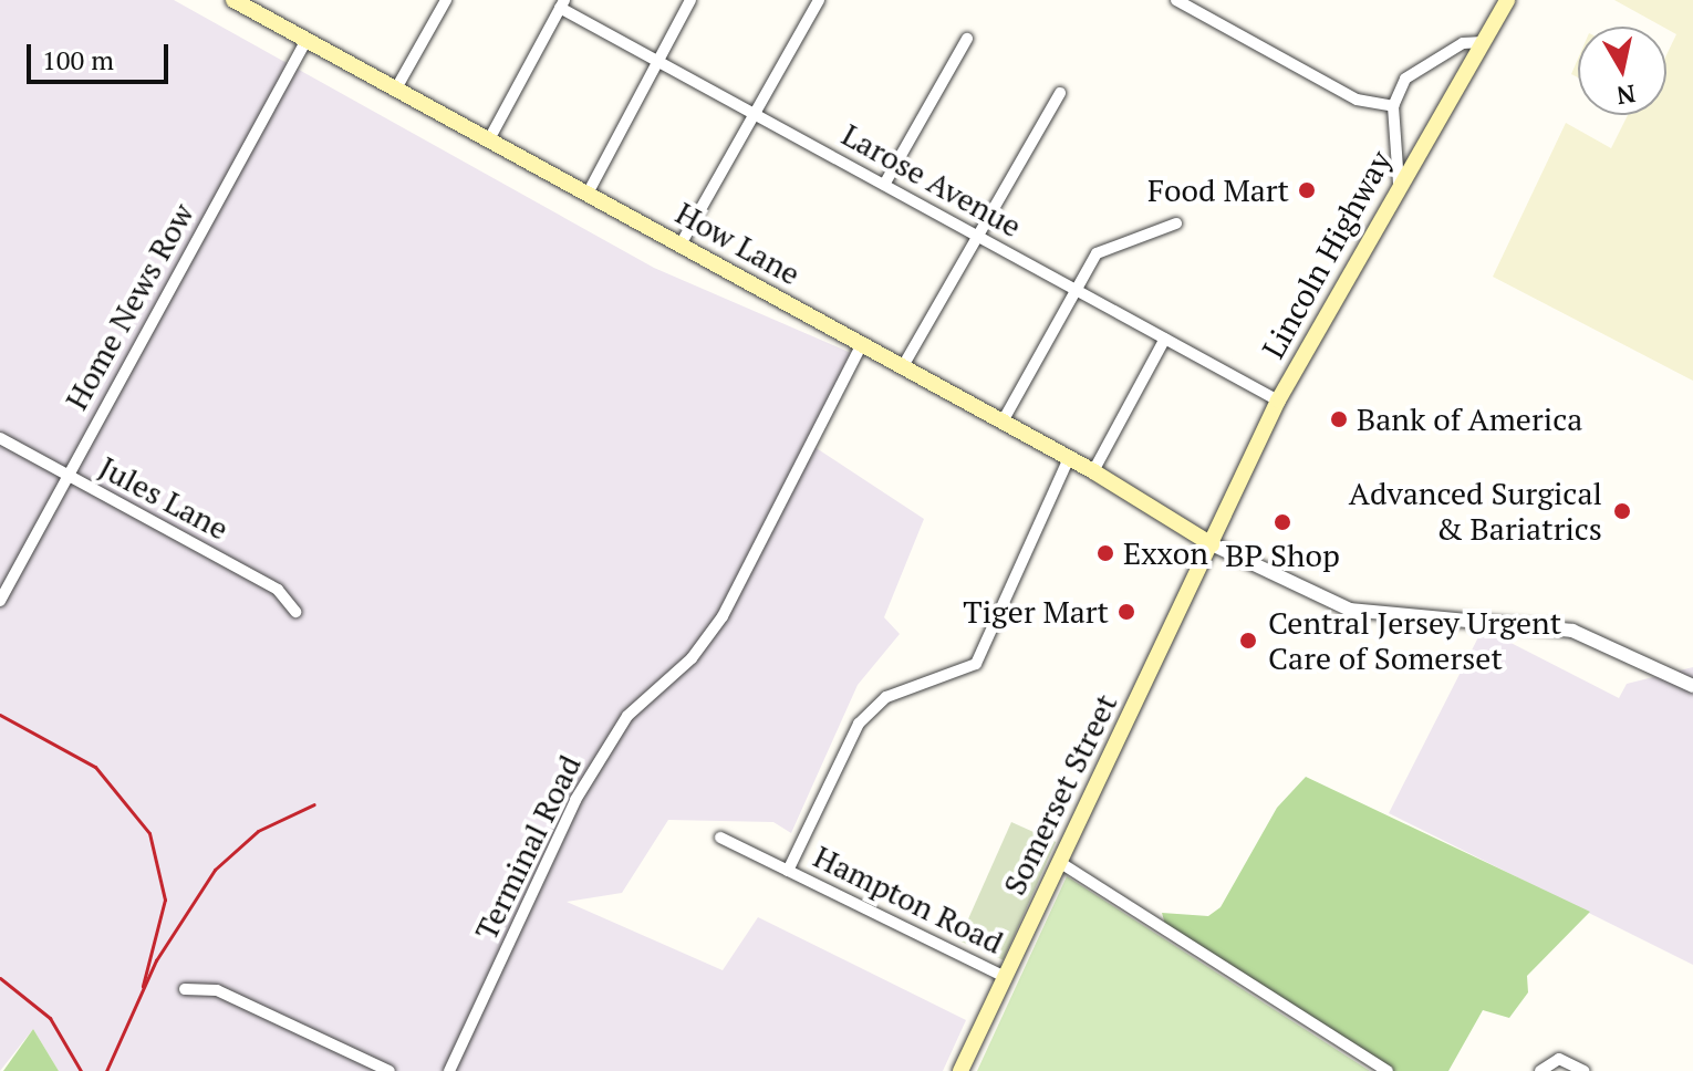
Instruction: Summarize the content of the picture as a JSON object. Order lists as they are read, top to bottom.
{
  "streets": {
    "main road": ["How Lane", "Lincoln Highway", "Somerset Street"],
    "street": [
      "Larose Avenue",
      "Home News Row",
      "Jules Lane",
      "Terminal Road",
      "Hampton Road"
    ]
  },
  "crossings": [
    ["Larose Avenue", "Lincoln Highway"],
    ["How Lane", "Lincoln Highway"],
    ["How Lane", "Home News Row"],
    ["How Lane", "Somerset Street"],
    ["How Lane", "Terminal Road"],
    ["How Lane", "Hampton Road"],
    ["Lincoln Highway", "Somerset Street"],
    ["Home News Row", "Jules Lane"],
    ["Somerset Street", "Hampton Road"]
  ],
  "places": [
    "Food Mart",
    "Bank of America",
    "Advanced Surgical & Bariatrics",
    "BP Shop",
    "Exxon",
    "Tiger Mart",
    "Central Jersey Urgent Care of Somerset"
  ],
  "scale_bar": "100 m",
  "north": "bottom"
}
